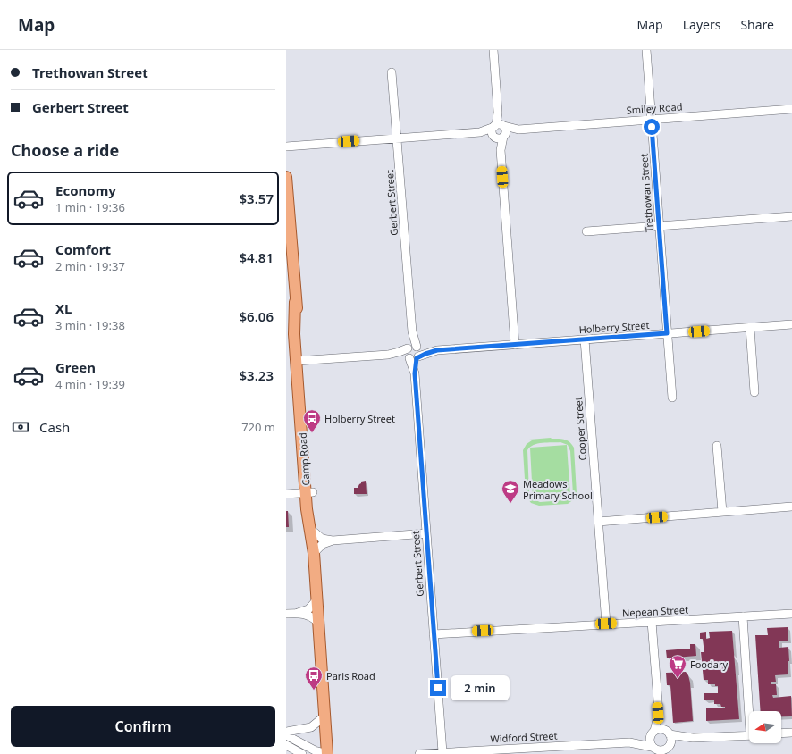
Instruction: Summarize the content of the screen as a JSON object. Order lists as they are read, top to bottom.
{
  "streets": {
    "main road": ["Camp Road"],
    "street": [
      "Smiley Road",
      "Trethowan Street",
      "Gerbert Street",
      "Holberry Street",
      "Cooper Street",
      "Nepean Street",
      "Widford Street"
    ]
  },
  "crossings": [
    ["Smiley Road", "Trethowan Street"],
    ["Trethowan Street", "Holberry Street"],
    ["Gerbert Street", "Holberry Street"],
    ["Gerbert Street", "Nepean Street"],
    ["Gerbert Street", "Widford Street"],
    ["Holberry Street", "Cooper Street"],
    ["Holberry Street", "Camp Road"],
    ["Cooper Street", "Nepean Street"]
  ],
  "places": {
    "bus stop": ["Holberry Street", "Paris Road"],
    "school or university": ["Meadows Primary School"],
    "supermarket": ["Foodary"]
  },
  "north": "left",
  "page": {
    "header": "Map",
    "nav": ["Map", "Layers", "Share"],
    "banner": ["Trethowan Street", "Gerbert Street"],
    "heading": "Choose a ride",
    "list": [
      {
        "name": "Economy",
        "note": "1 min · 19:36",
        "value": "$3.57"
      },
      {
        "name": "Comfort",
        "note": "2 min · 19:37",
        "value": "$4.81"
      },
      {
        "name": "XL",
        "note": "3 min · 19:38",
        "value": "$6.06"
      },
      {
        "name": "Green",
        "note": "4 min · 19:39",
        "value": "$3.23"
      }
    ],
    "pay": ["Cash", "720 m"],
    "bubble": "2 min",
    "buttons": "Confirm"
  }
}
